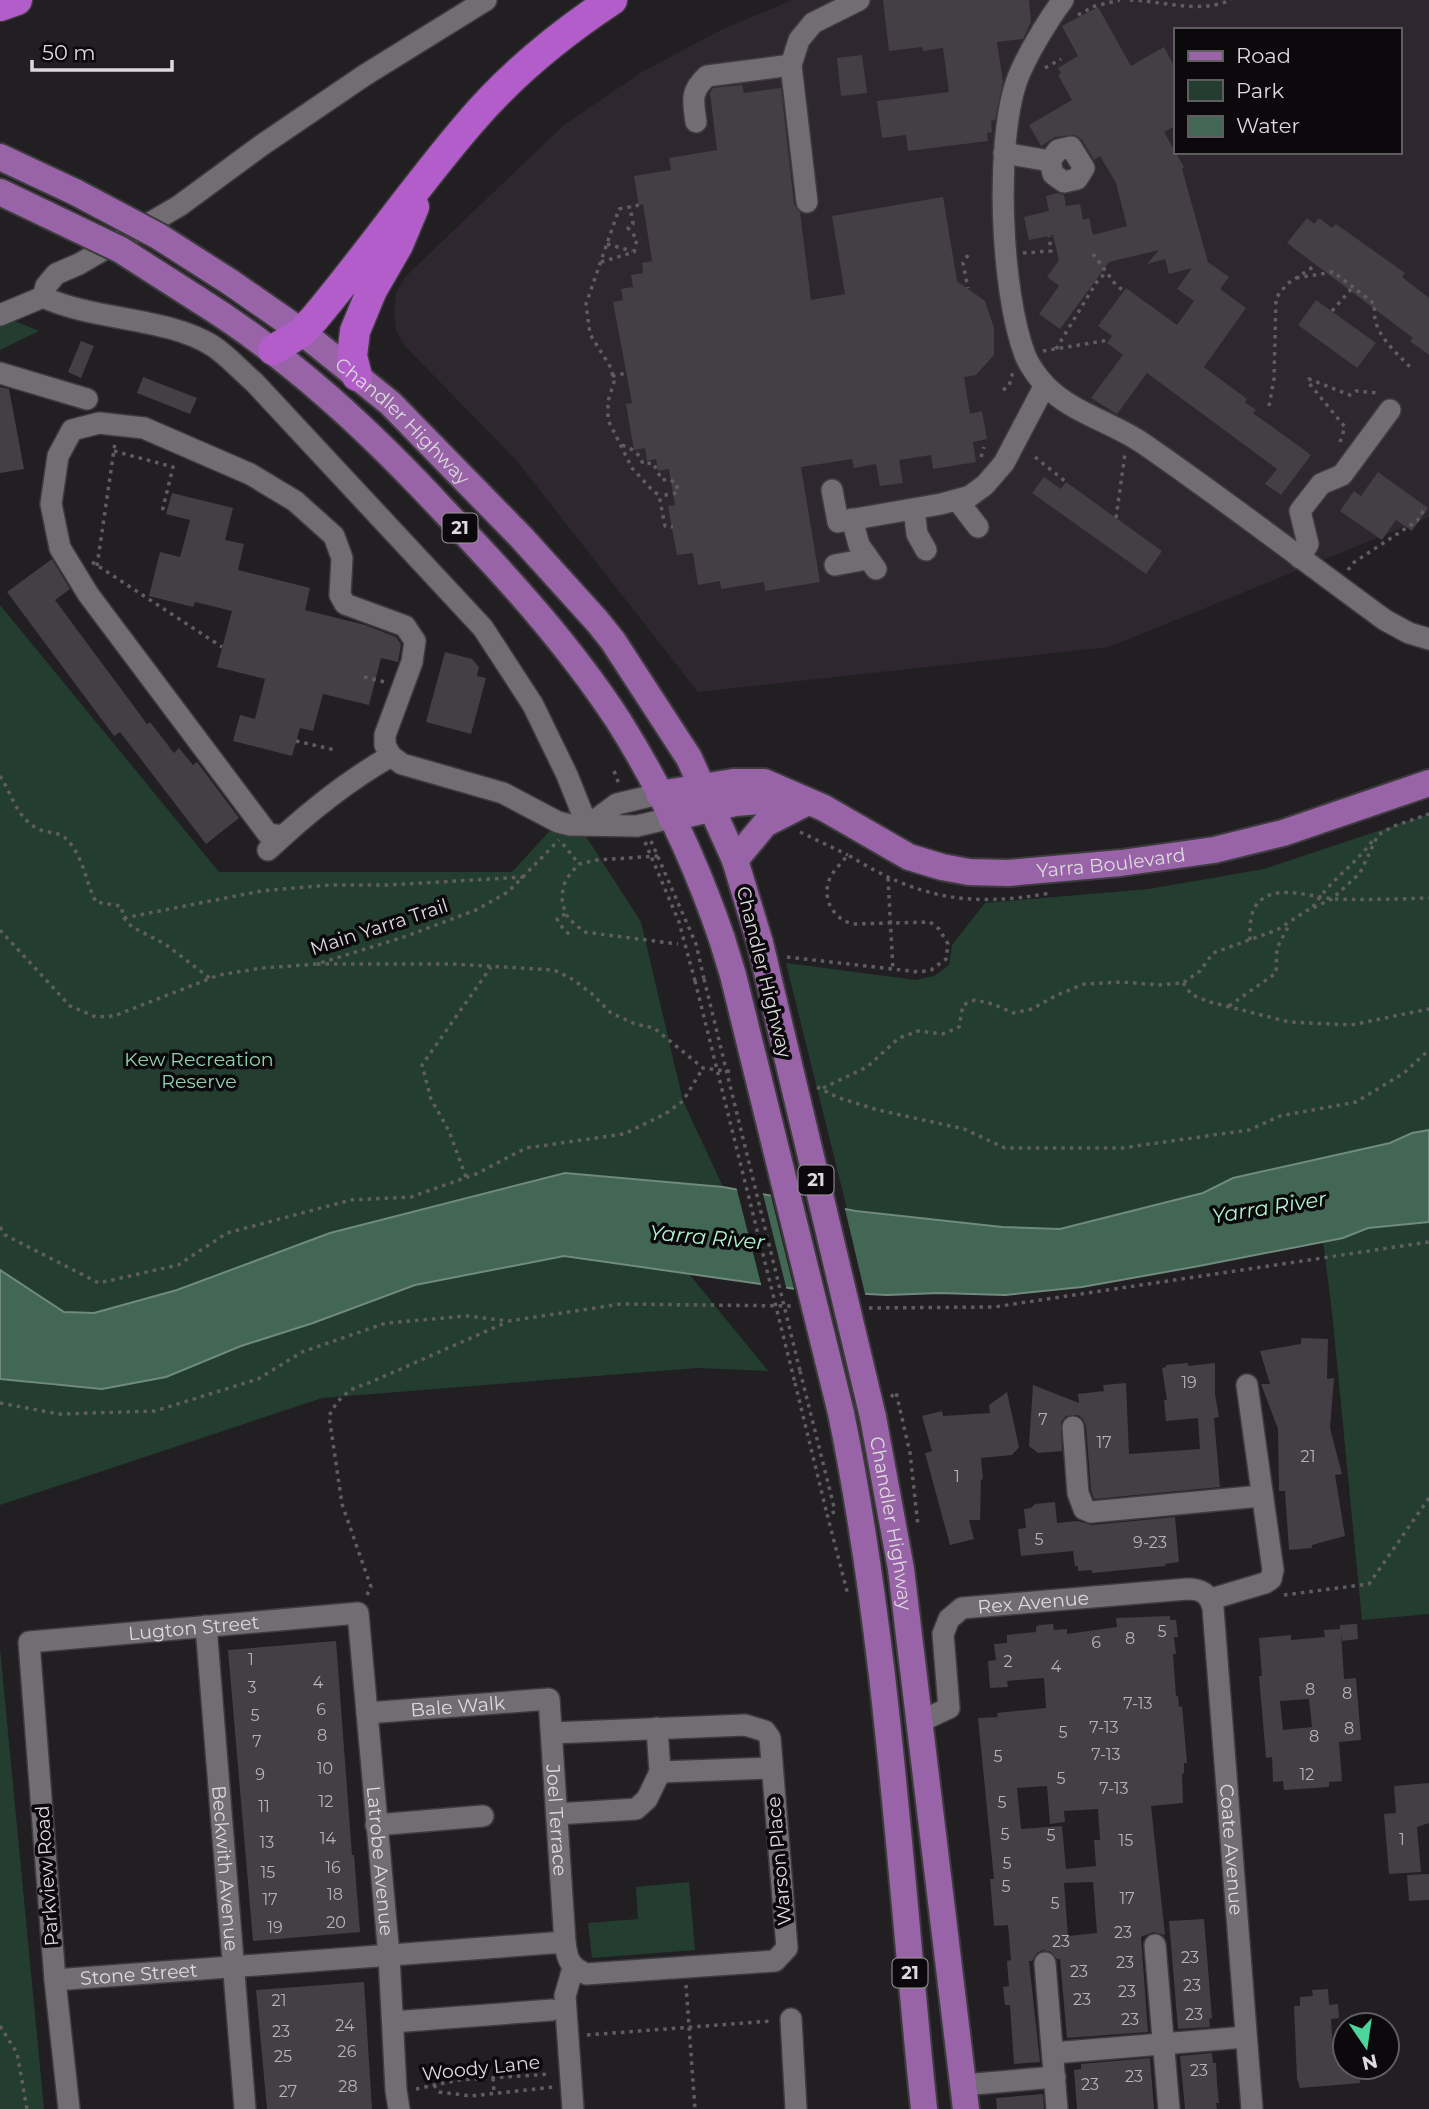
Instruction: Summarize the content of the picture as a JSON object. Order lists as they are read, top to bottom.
{
  "streets": {
    "main road": ["Chandler Highway", "21", "Yarra Boulevard"],
    "street": [
      "Rex Avenue",
      "Lugton Street",
      "Bale Walk",
      "Joel Terrace",
      "Coate Avenue",
      "Latrobe Avenue",
      "Warson Place",
      "Beckwith Avenue",
      "Parkview Road",
      "Stone Street"
    ],
    "path": ["Main Yarra Trail", "Woody Lane"]
  },
  "crossings": [
    ["Chandler Highway", "Yarra Boulevard"],
    ["Chandler Highway", "Rex Avenue"],
    ["Rex Avenue", "Coate Avenue"],
    ["Lugton Street", "Latrobe Avenue"],
    ["Lugton Street", "Beckwith Avenue"],
    ["Lugton Street", "Parkview Road"],
    ["Bale Walk", "Joel Terrace"],
    ["Bale Walk", "Latrobe Avenue"],
    ["Joel Terrace", "Warson Place"],
    ["Latrobe Avenue", "Stone Street"],
    ["Latrobe Avenue", "Woody Lane"],
    ["Beckwith Avenue", "Stone Street"],
    ["Parkview Road", "Stone Street"]
  ],
  "water": ["Yarra River"],
  "parks": ["Kew Recreation Reserve"],
  "house_numbers": [
    "19",
    "7",
    "17",
    "21",
    "1",
    "5",
    "9-23",
    "5",
    "8",
    "6",
    "1",
    "2",
    "4",
    "4",
    "3",
    "8",
    "8",
    "7-13",
    "6",
    "5",
    "7-13",
    "8",
    "5",
    "8",
    "8",
    "7",
    "7-13",
    "5",
    "10",
    "9",
    "12",
    "5",
    "7-13",
    "12",
    "5",
    "11",
    "5",
    "5",
    "14",
    "1",
    "15",
    "13",
    "5",
    "16",
    "15",
    "5",
    "18",
    "17",
    "17",
    "5",
    "20",
    "19",
    "23",
    "23",
    "23",
    "23",
    "23",
    "23",
    "23",
    "23",
    "21",
    "23",
    "23",
    "24",
    "23",
    "26",
    "25",
    "23",
    "23",
    "23",
    "28",
    "27"
  ],
  "legend": ["Road", "Park", "Water"],
  "scale_bar": "50 m",
  "north": "bottom"
}
